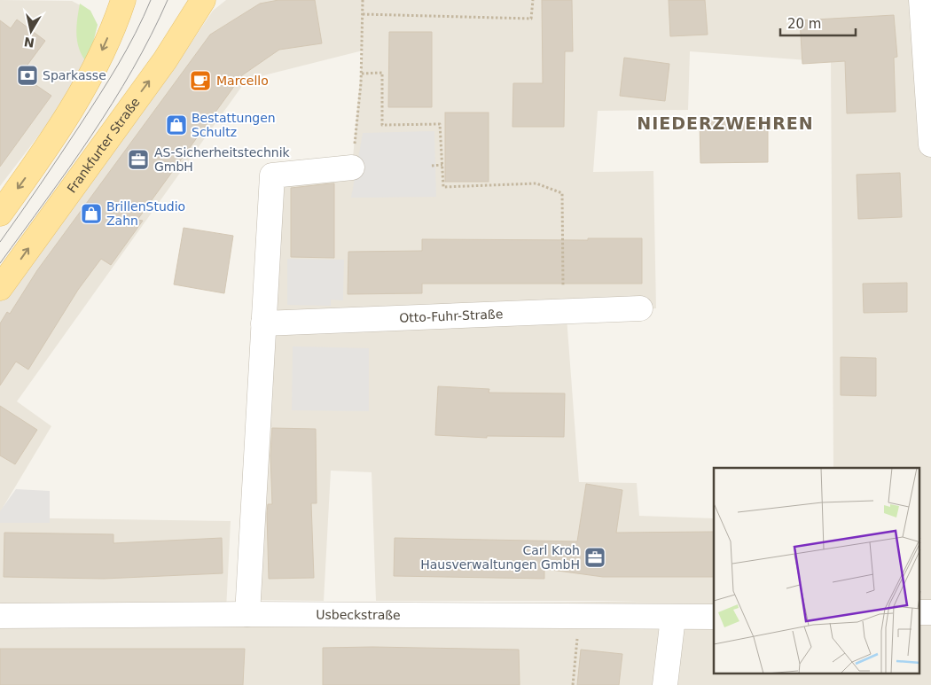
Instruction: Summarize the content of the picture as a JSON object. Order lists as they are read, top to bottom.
{
  "streets": {
    "main road": ["Frankfurter Straße"],
    "street": ["Otto-Fuhr-Straße", "Usbeckstraße"]
  },
  "districts": ["NIEDERZWEHREN"],
  "places": {
    "bank": ["Sparkasse"],
    "cafe": ["Marcello"],
    "shop": ["Bestattungen Schultz", "BrillenStudio Zahn"],
    "office": ["AS-Sicherheitstechnik GmbH", "Carl Kroh Hausverwaltungen GmbH"]
  },
  "scale_bar": "20 m",
  "north": "bottom"
}
